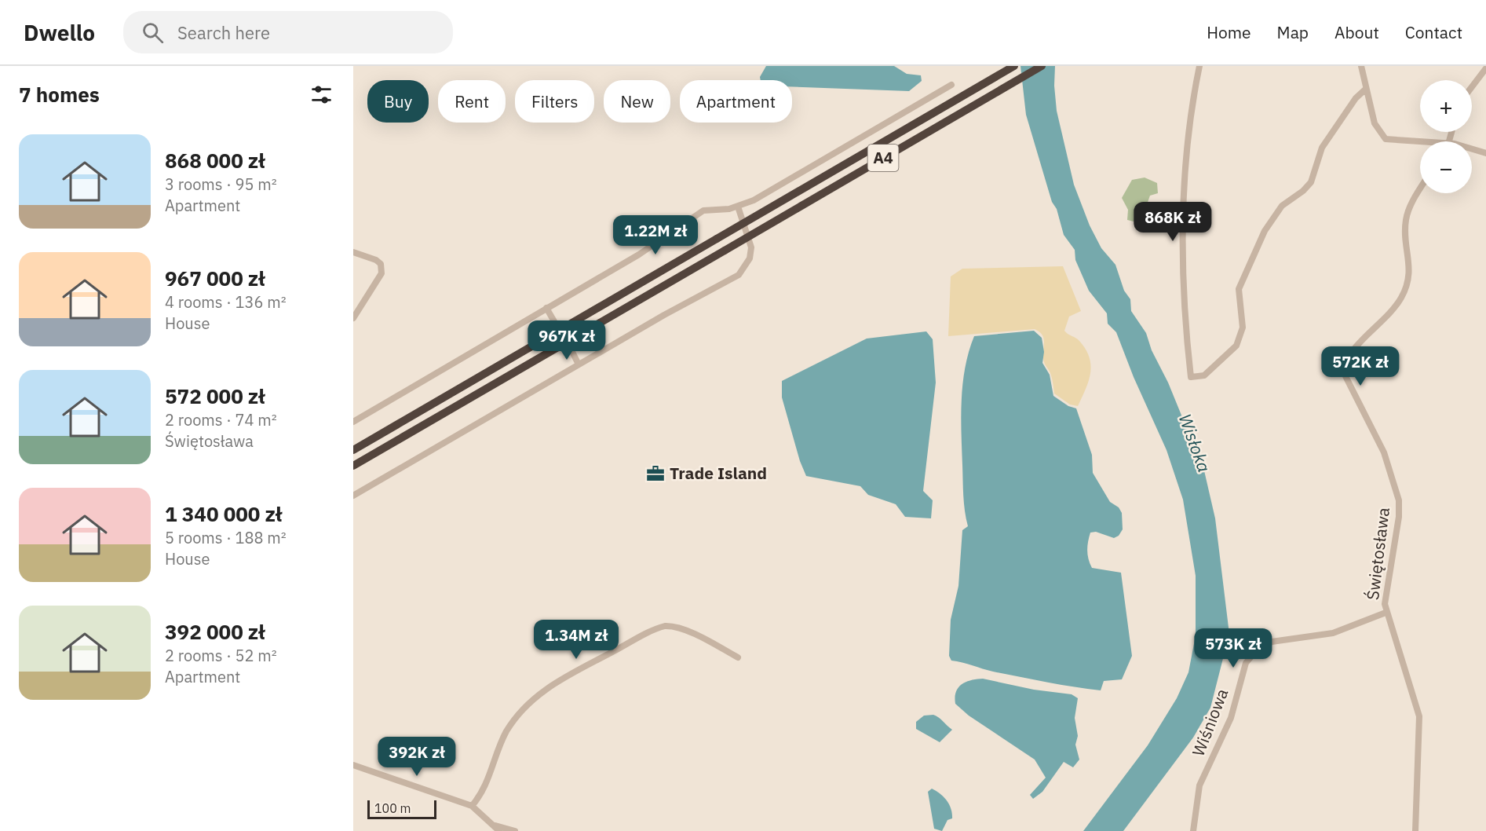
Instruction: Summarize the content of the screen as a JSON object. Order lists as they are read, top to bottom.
{
  "streets": {
    "highway": ["A4"],
    "street": ["Świętosława", "Wiśniowa"]
  },
  "crossings": [
    ["Świętosława", "Wiśniowa"]
  ],
  "water": ["Wisłoka"],
  "places": {
    "office": ["Trade Island"]
  },
  "scale_bar": "100 m",
  "page": {
    "header": "Dwello",
    "search": "Search here",
    "nav": [
      "Home",
      "Map",
      "About",
      "Contact"
    ],
    "heading": "7 homes",
    "map_buttons": ["+", "−"],
    "chip": [
      "Buy",
      "Rent",
      "Filters",
      "New",
      "Apartment"
    ],
    "list": [
      {
        "name": "868 000 zł",
        "note": "3 rooms · 95 m² · Apartment"
      },
      {
        "name": "967 000 zł",
        "note": "4 rooms · 136 m² · House"
      },
      {
        "name": "572 000 zł",
        "note": "2 rooms · 74 m² · Świętosława"
      },
      {
        "name": "1 340 000 zł",
        "note": "5 rooms · 188 m² · House"
      },
      {
        "name": "392 000 zł",
        "note": "2 rooms · 52 m² · Apartment"
      }
    ],
    "price": [
      "868K zł",
      "1.22M zł",
      "967K zł",
      "572K zł",
      "1.34M zł",
      "573K zł",
      "392K zł"
    ],
    "scale": "100 m"
  }
}
